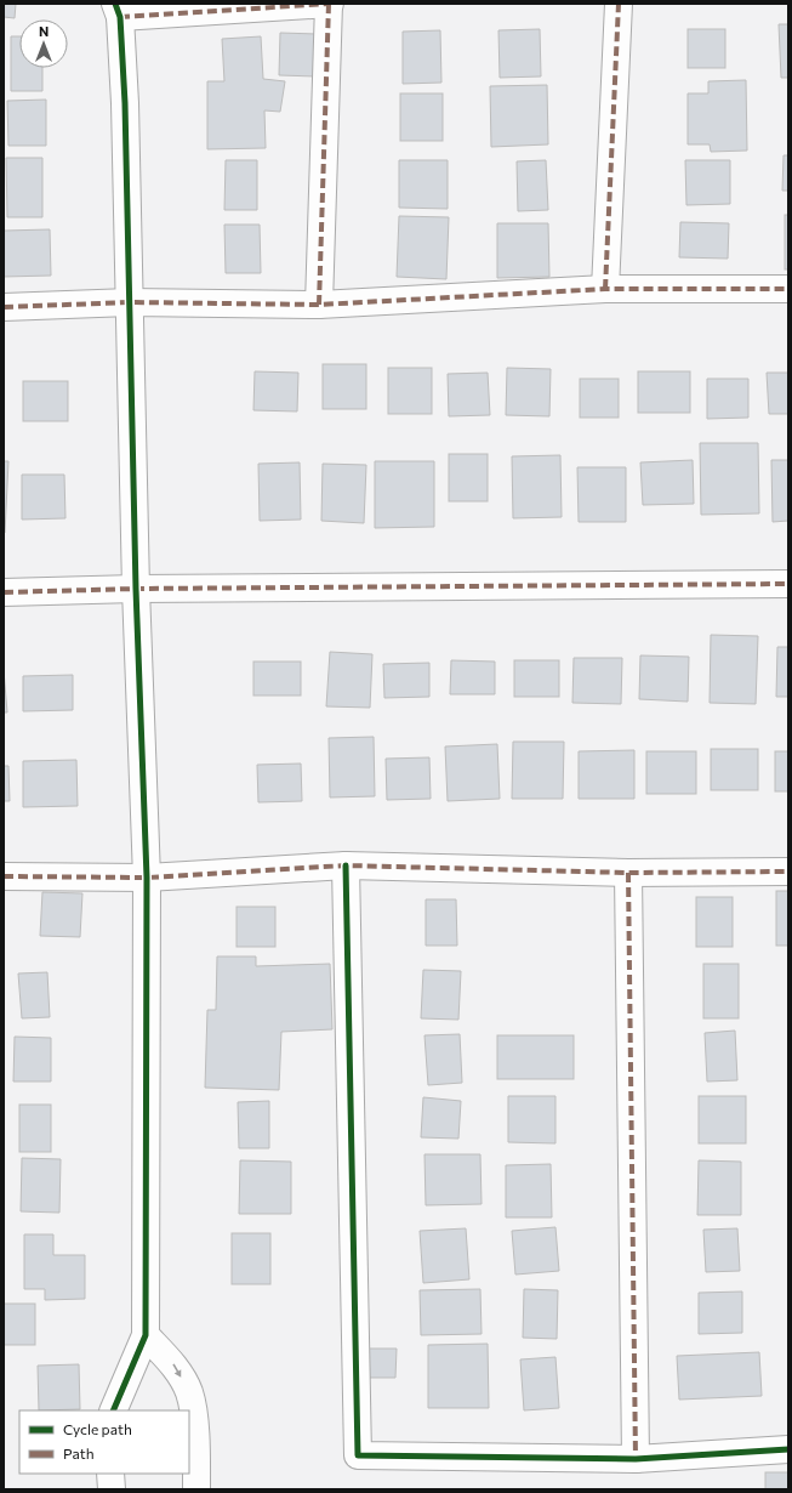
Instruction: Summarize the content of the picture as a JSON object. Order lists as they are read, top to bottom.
{
  "legend": ["Cycle path", "Path"],
  "north": "top"
}
